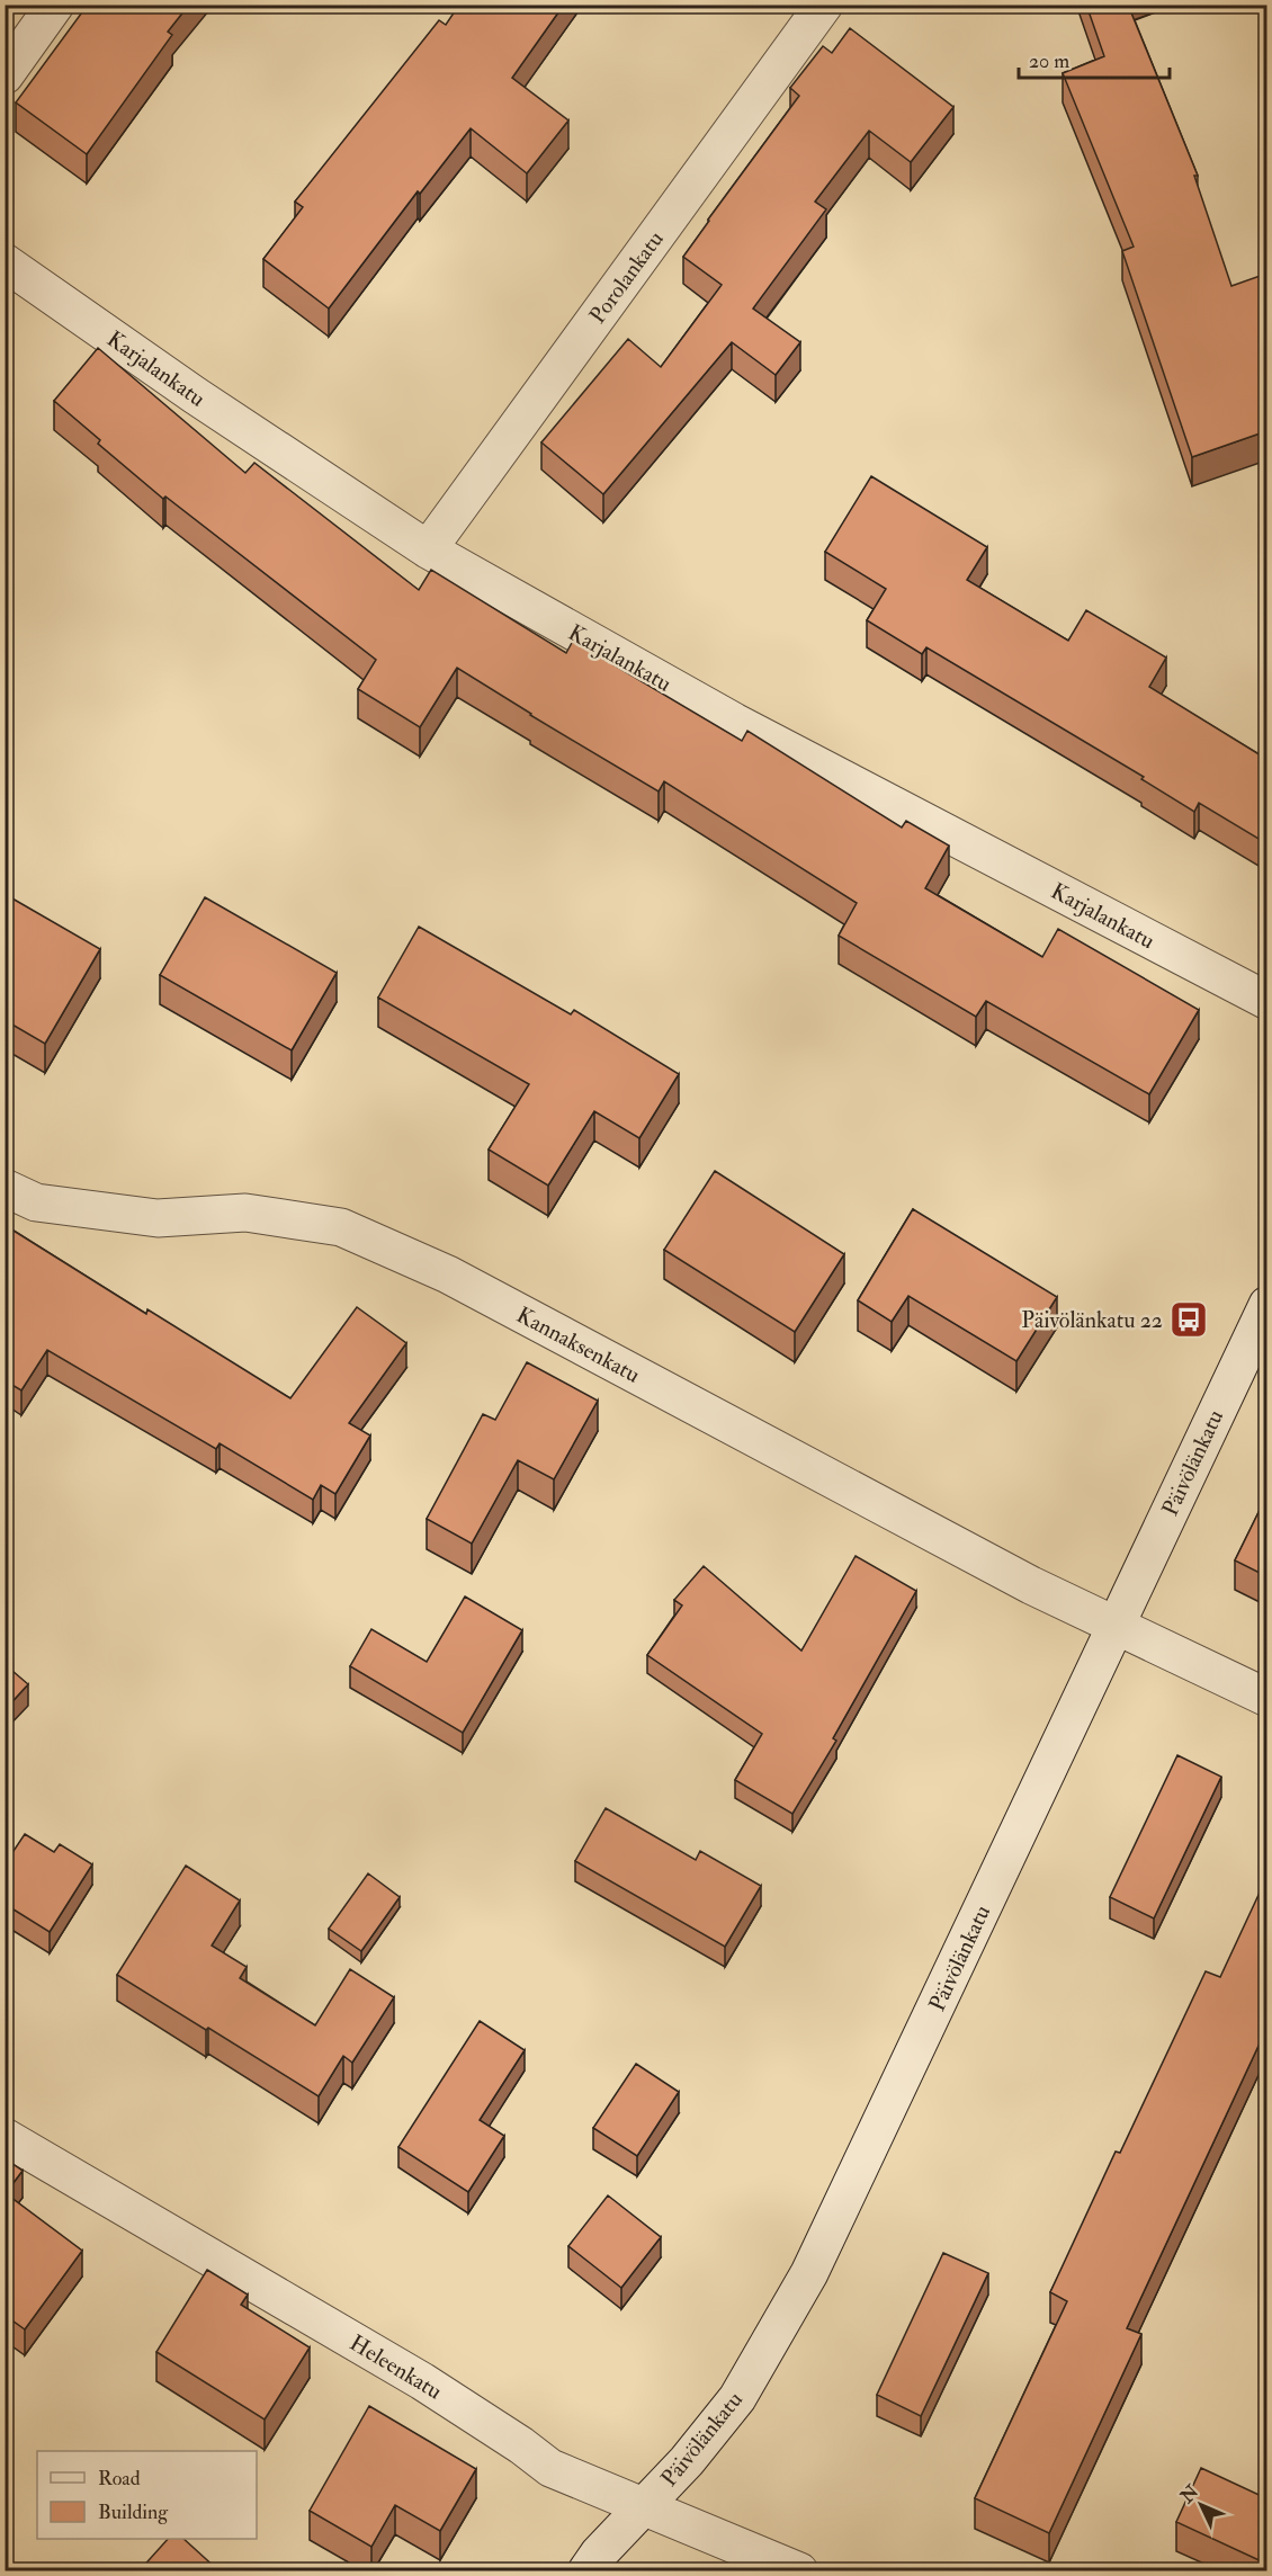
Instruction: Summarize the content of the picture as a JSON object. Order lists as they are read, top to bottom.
{
  "streets": {
    "street": [
      "Porolankatu",
      "Karjalankatu",
      "Kannaksenkatu",
      "Päivölänkatu",
      "Heleenkatu"
    ]
  },
  "crossings": [
    ["Porolankatu", "Karjalankatu"],
    ["Kannaksenkatu", "Päivölänkatu"],
    ["Päivölänkatu", "Heleenkatu"]
  ],
  "places": {
    "bus stop": ["Päivölänkatu 22"]
  },
  "legend": ["Road", "Building"],
  "scale_bar": "20 m",
  "north": "top left"
}
